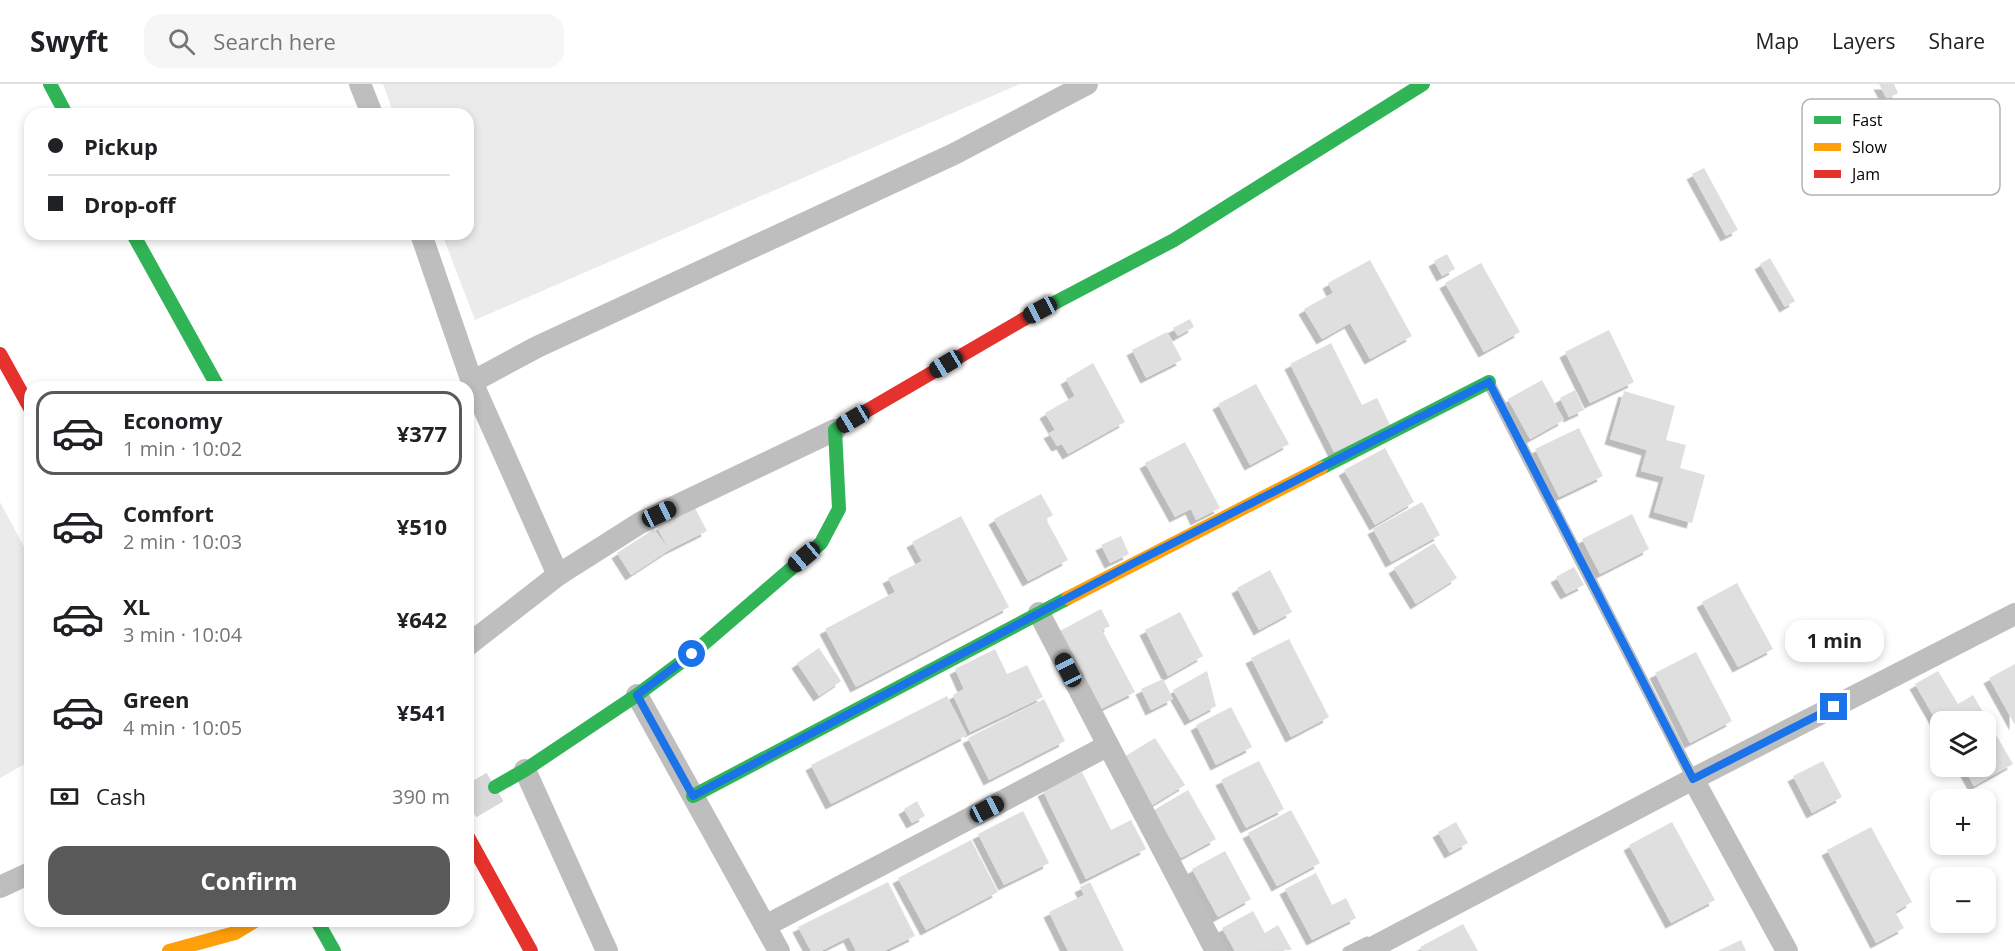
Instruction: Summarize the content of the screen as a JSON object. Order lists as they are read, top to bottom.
{
  "legend": ["Fast", "Slow", "Jam"],
  "page": {
    "header": "Swyft",
    "search": "Search here",
    "nav": ["Map", "Layers", "Share"],
    "banner": ["Pickup", "Drop-off"],
    "list": [
      {
        "name": "Economy",
        "note": "1 min · 10:02",
        "value": "¥377"
      },
      {
        "name": "Comfort",
        "note": "2 min · 10:03",
        "value": "¥510"
      },
      {
        "name": "XL",
        "note": "3 min · 10:04",
        "value": "¥642"
      },
      {
        "name": "Green",
        "note": "4 min · 10:05",
        "value": "¥541"
      }
    ],
    "bubble": "1 min",
    "map_buttons": ["+", "−"],
    "pay": ["Cash", "390 m"],
    "buttons": "Confirm"
  }
}
